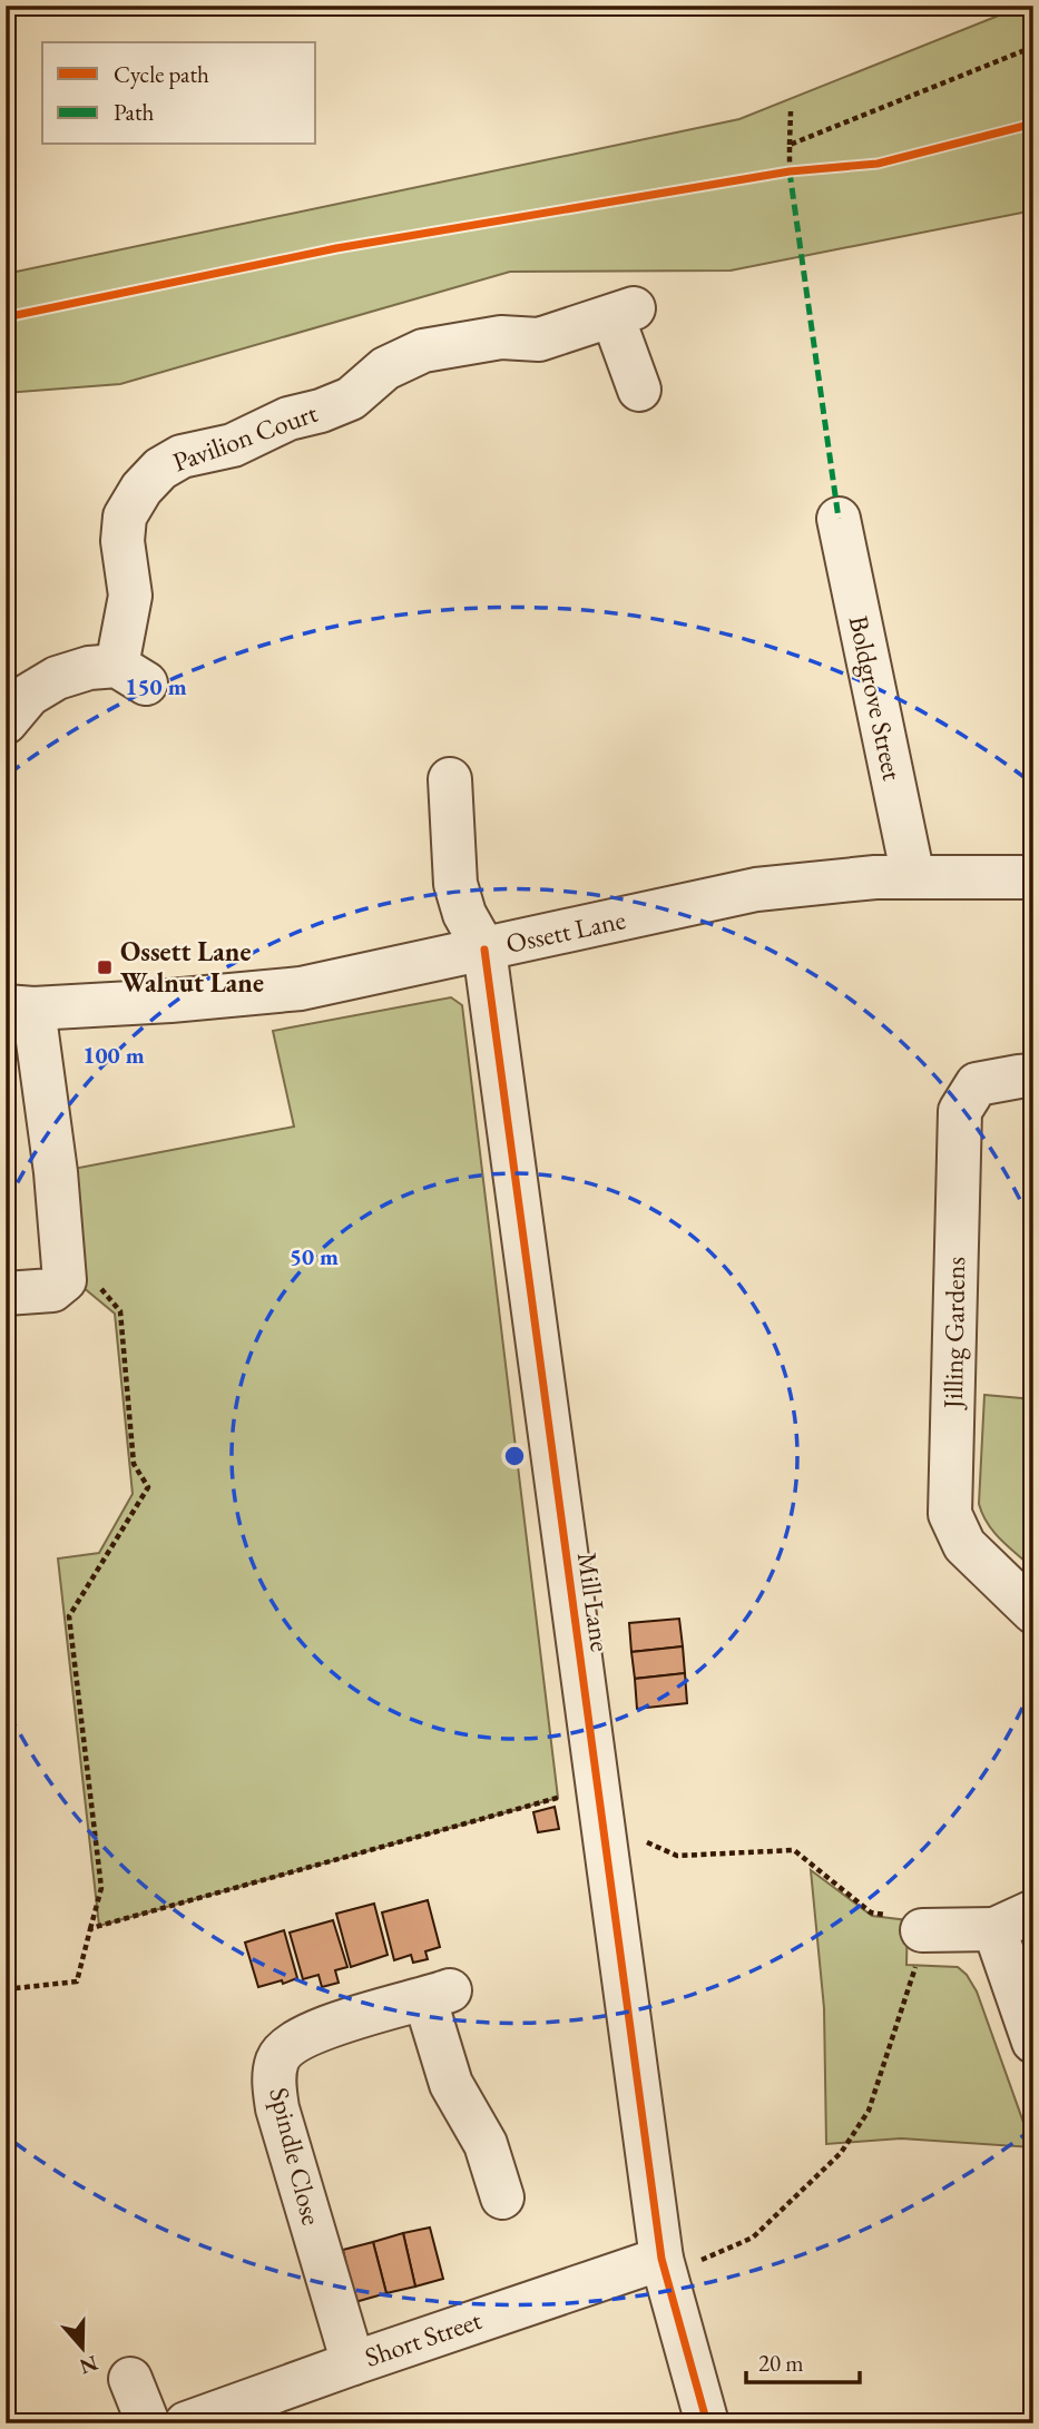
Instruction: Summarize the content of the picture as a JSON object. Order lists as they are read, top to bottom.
{
  "streets": {
    "street": [
      "Pavilion Court",
      "Boldgrove Street",
      "Ossett Lane",
      "Jilling Gardens",
      "Mill Lane",
      "Spindle Close",
      "Short Street"
    ]
  },
  "crossings": [
    ["Boldgrove Street", "Ossett Lane"],
    ["Ossett Lane", "Mill Lane"],
    ["Mill Lane", "Short Street"],
    ["Spindle Close", "Short Street"]
  ],
  "places": {
    "transit": ["Ossett Lane Walnut Lane"]
  },
  "legend": ["Cycle path", "Path"],
  "scale_bar": "20 m",
  "north": "bottom",
  "rings": ["150 m", "100 m", "50 m"]
}
